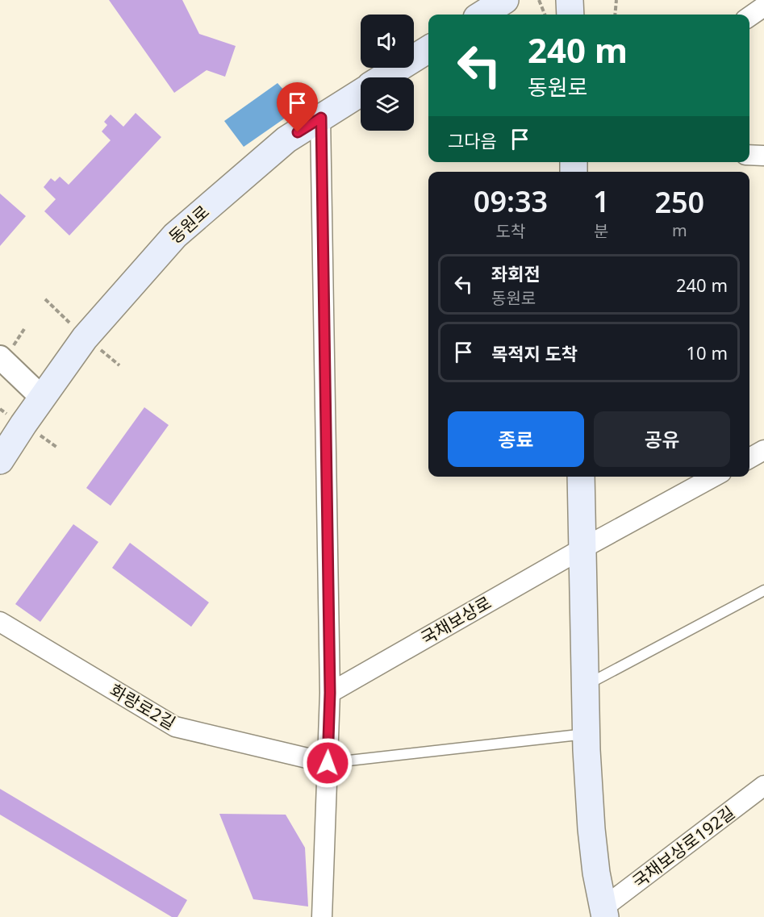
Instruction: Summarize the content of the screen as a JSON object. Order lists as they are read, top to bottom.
{
  "streets": {
    "main road": ["동원로"],
    "street": ["국채보상로", "화랑로2길", "국채보상로192길"]
  },
  "page": {
    "turn": ["240 m", "동원로"],
    "then": "그다음",
    "eta": [
      "09:33",
      "도착",
      "1",
      "분",
      "250",
      "m"
    ],
    "list": [
      {
        "name": "좌회전",
        "note": "동원로",
        "value": "240 m"
      },
      {
        "name": "목적지 도착",
        "value": "10 m"
      }
    ],
    "buttons": ["종료", "공유"]
  }
}
